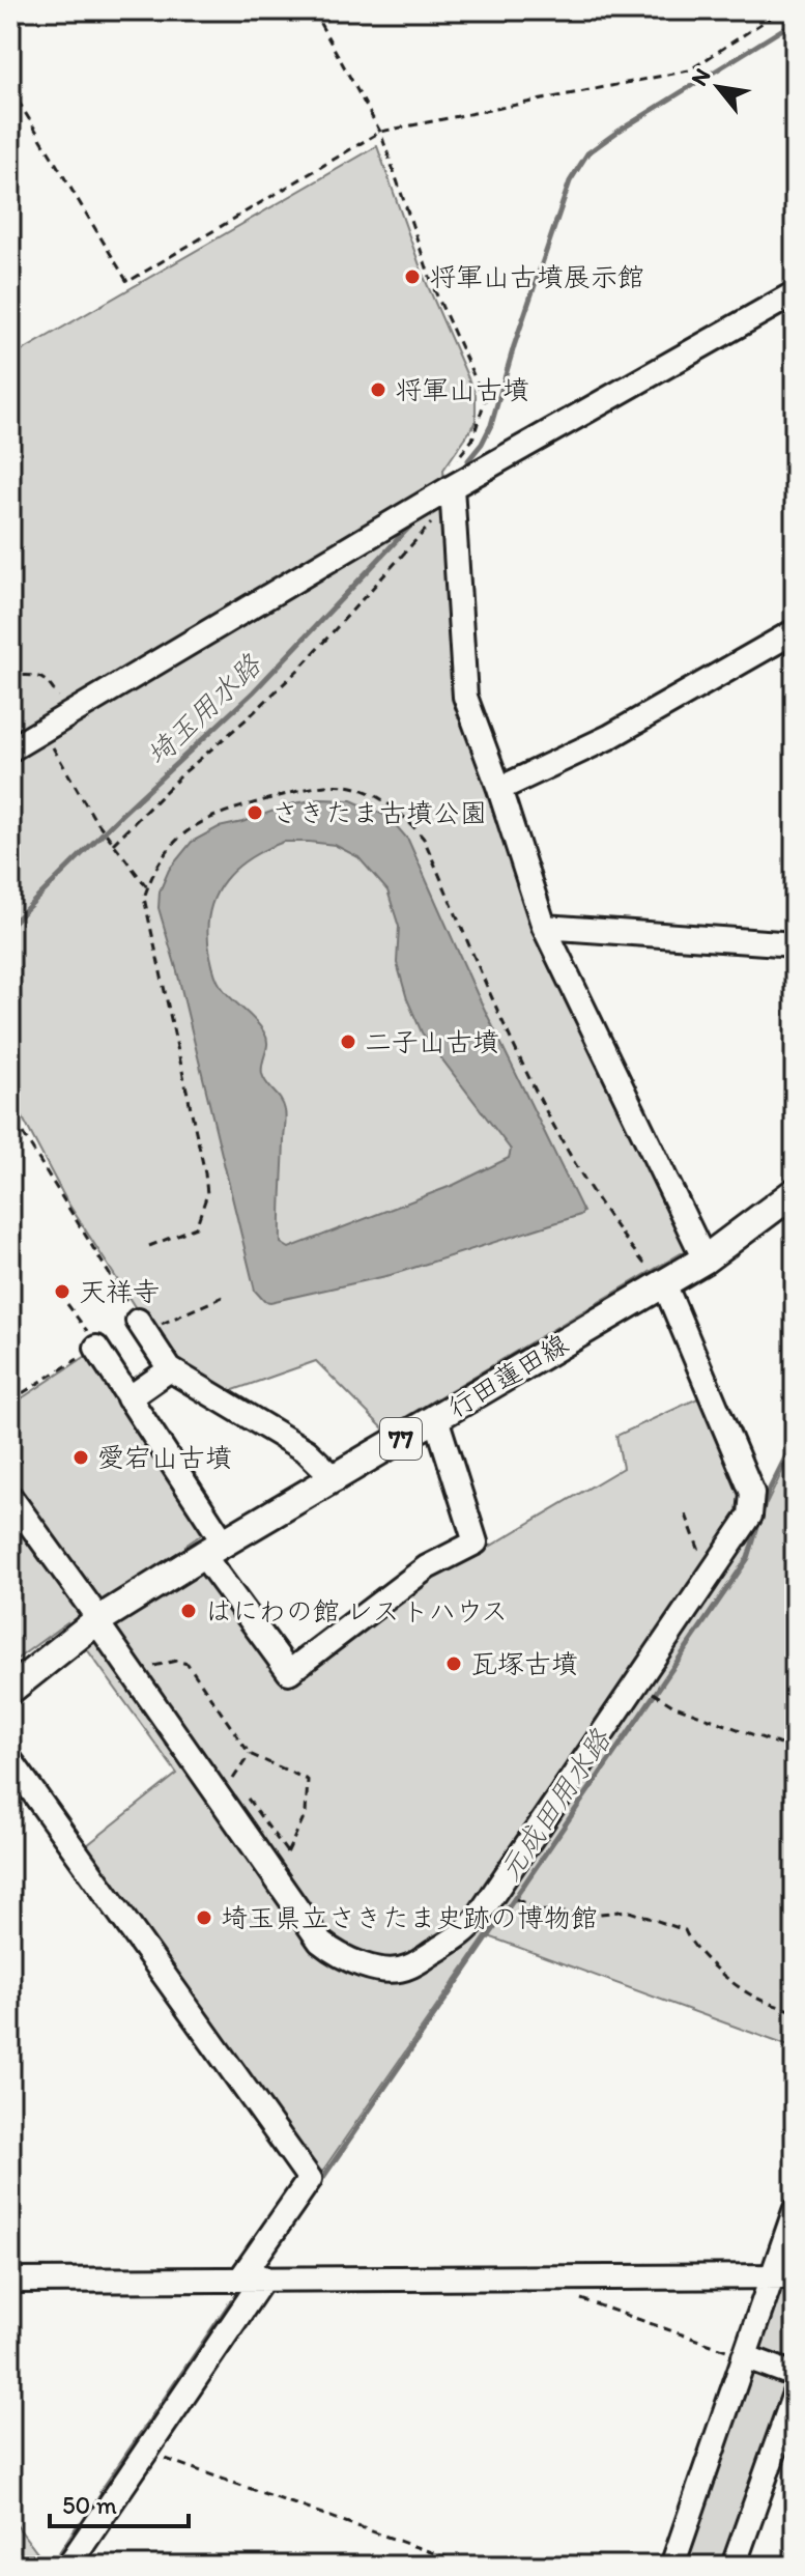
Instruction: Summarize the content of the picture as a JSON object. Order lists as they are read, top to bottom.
{
  "streets": {
    "main road": ["行田蓮田線", "77"]
  },
  "water": ["埼玉用水路", "元成田用水路"],
  "places": [
    "将軍山古墳展示館",
    "将軍山古墳",
    "さきたま古墳公園",
    "二子山古墳",
    "天祥寺",
    "愛宕山古墳",
    "はにわの館 レストハウス",
    "瓦塚古墳",
    "埼玉県立さきたま史跡の博物館"
  ],
  "scale_bar": "50 m",
  "north": "top left"
}
